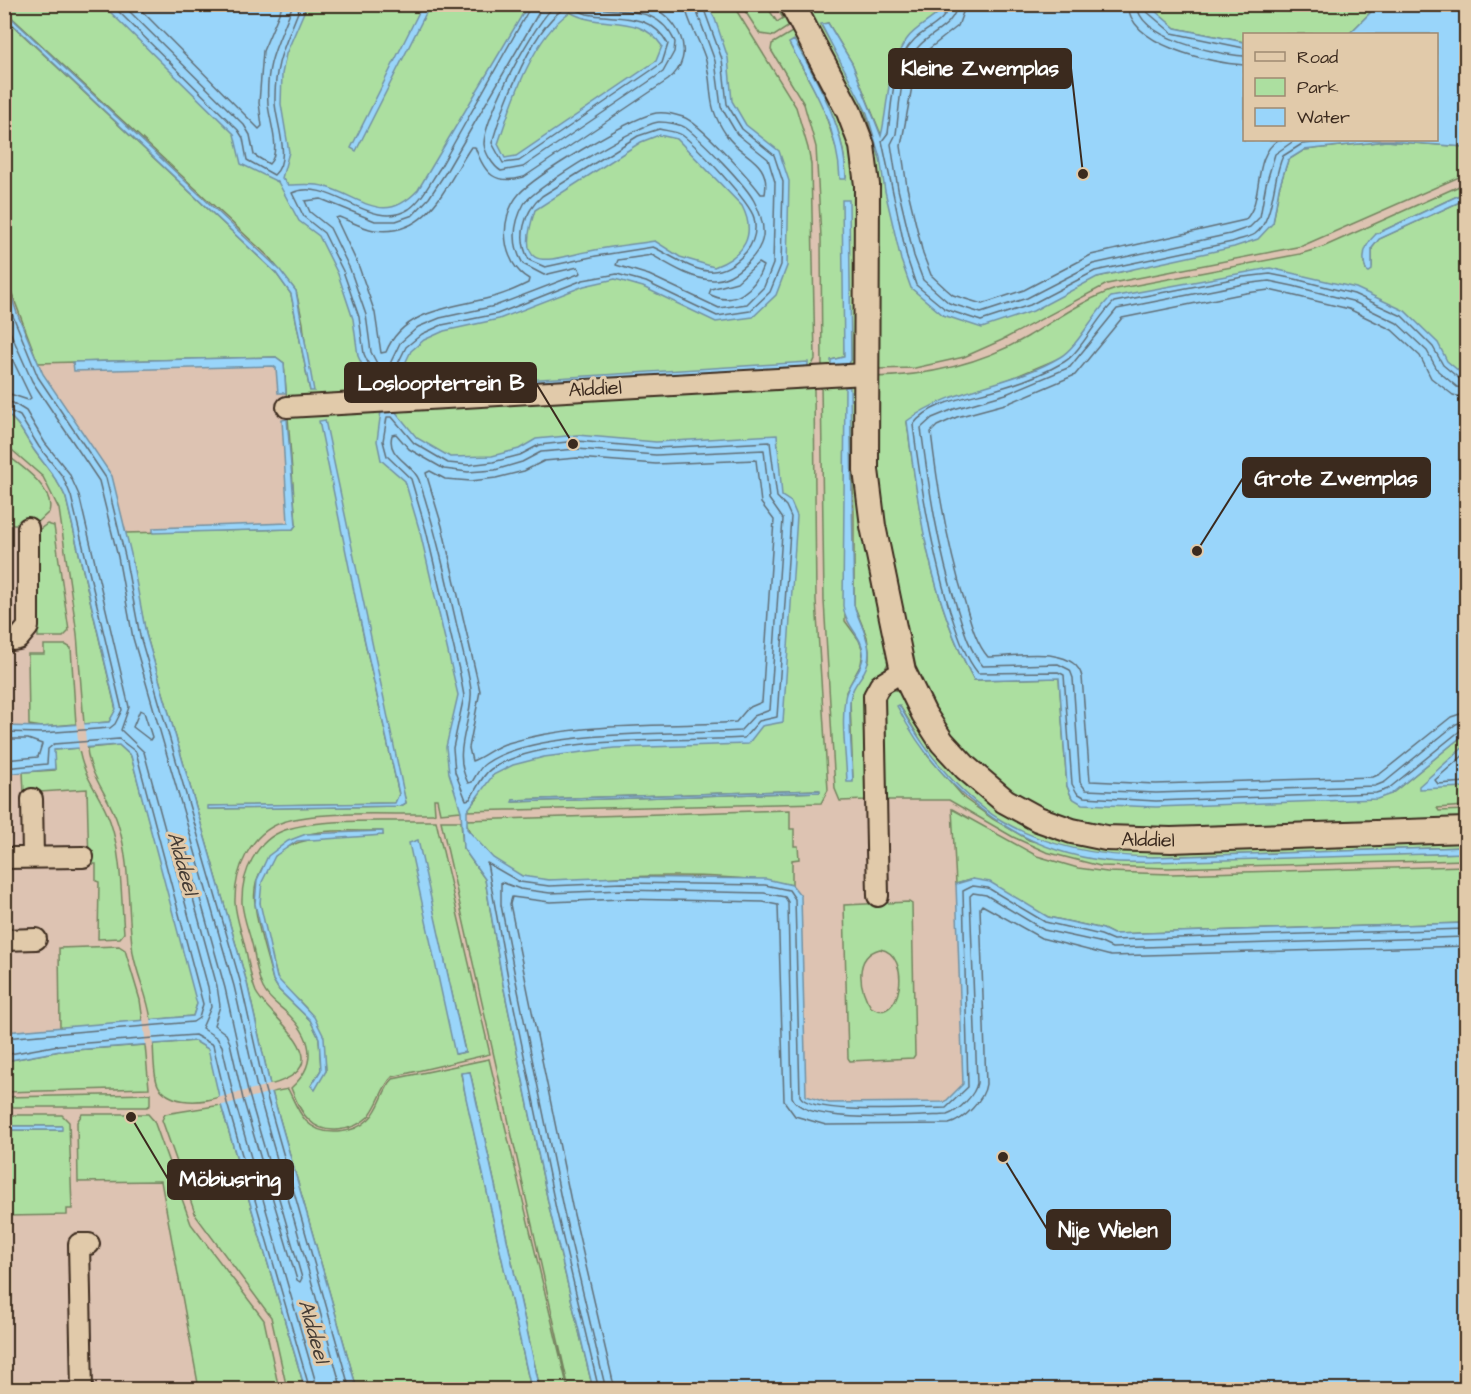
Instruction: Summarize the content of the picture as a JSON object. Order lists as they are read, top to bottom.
{
  "streets": {
    "street": ["Alddiel"]
  },
  "water": ["Alddeel"],
  "places": [
    "Kleine Zwemplas",
    "Losloopterrein B",
    "Grote Zwemplas",
    "Möbiusring",
    "Nije Wielen"
  ],
  "legend": ["Road", "Park", "Water"]
}
